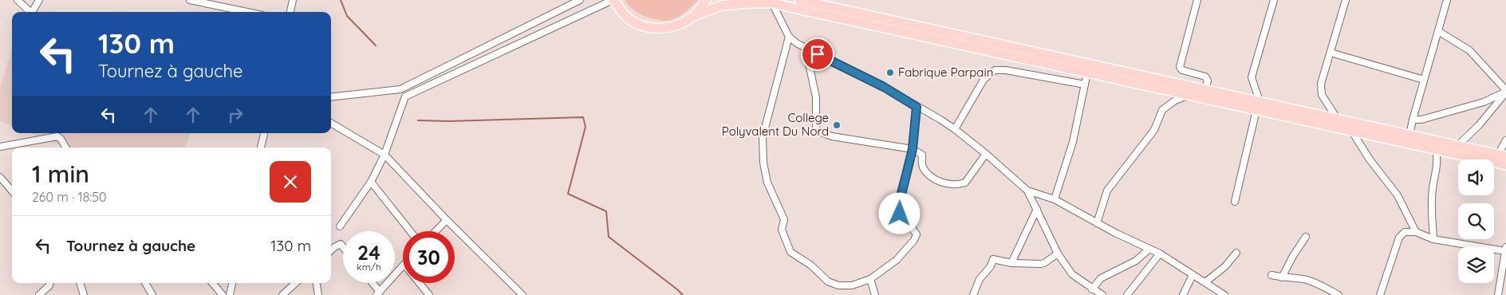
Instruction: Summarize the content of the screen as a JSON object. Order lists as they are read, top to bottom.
{
  "places": ["Fabrique Parpain", "College Polyvalent Du Nord"],
  "page": {
    "turn": ["130 m", "Tournez à gauche"],
    "heading": ["1 min", "260 m · 18:50"],
    "list": [
      {
        "name": "Tournez à gauche",
        "value": "130 m"
      }
    ],
    "speed": "24 km/h",
    "limit": "30"
  }
}
